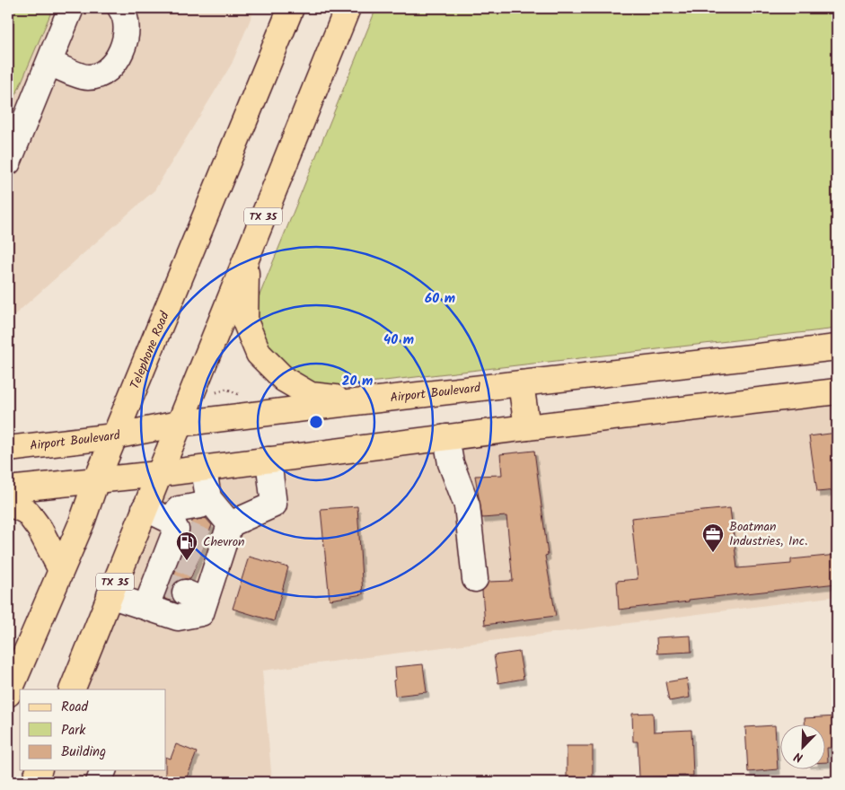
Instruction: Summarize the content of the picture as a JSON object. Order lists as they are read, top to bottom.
{
  "streets": {
    "main road": ["TX 35", "Telephone Road", "Airport Boulevard"]
  },
  "crossings": [
    ["TX 35", "Airport Boulevard"],
    ["Telephone Road", "Airport Boulevard"]
  ],
  "places": {
    "office": ["Boatman Industries, Inc."],
    "fuel station": ["Chevron"]
  },
  "legend": ["Road", "Park", "Building"],
  "north": "bottom left",
  "rings": ["60 m", "40 m", "20 m"]
}
